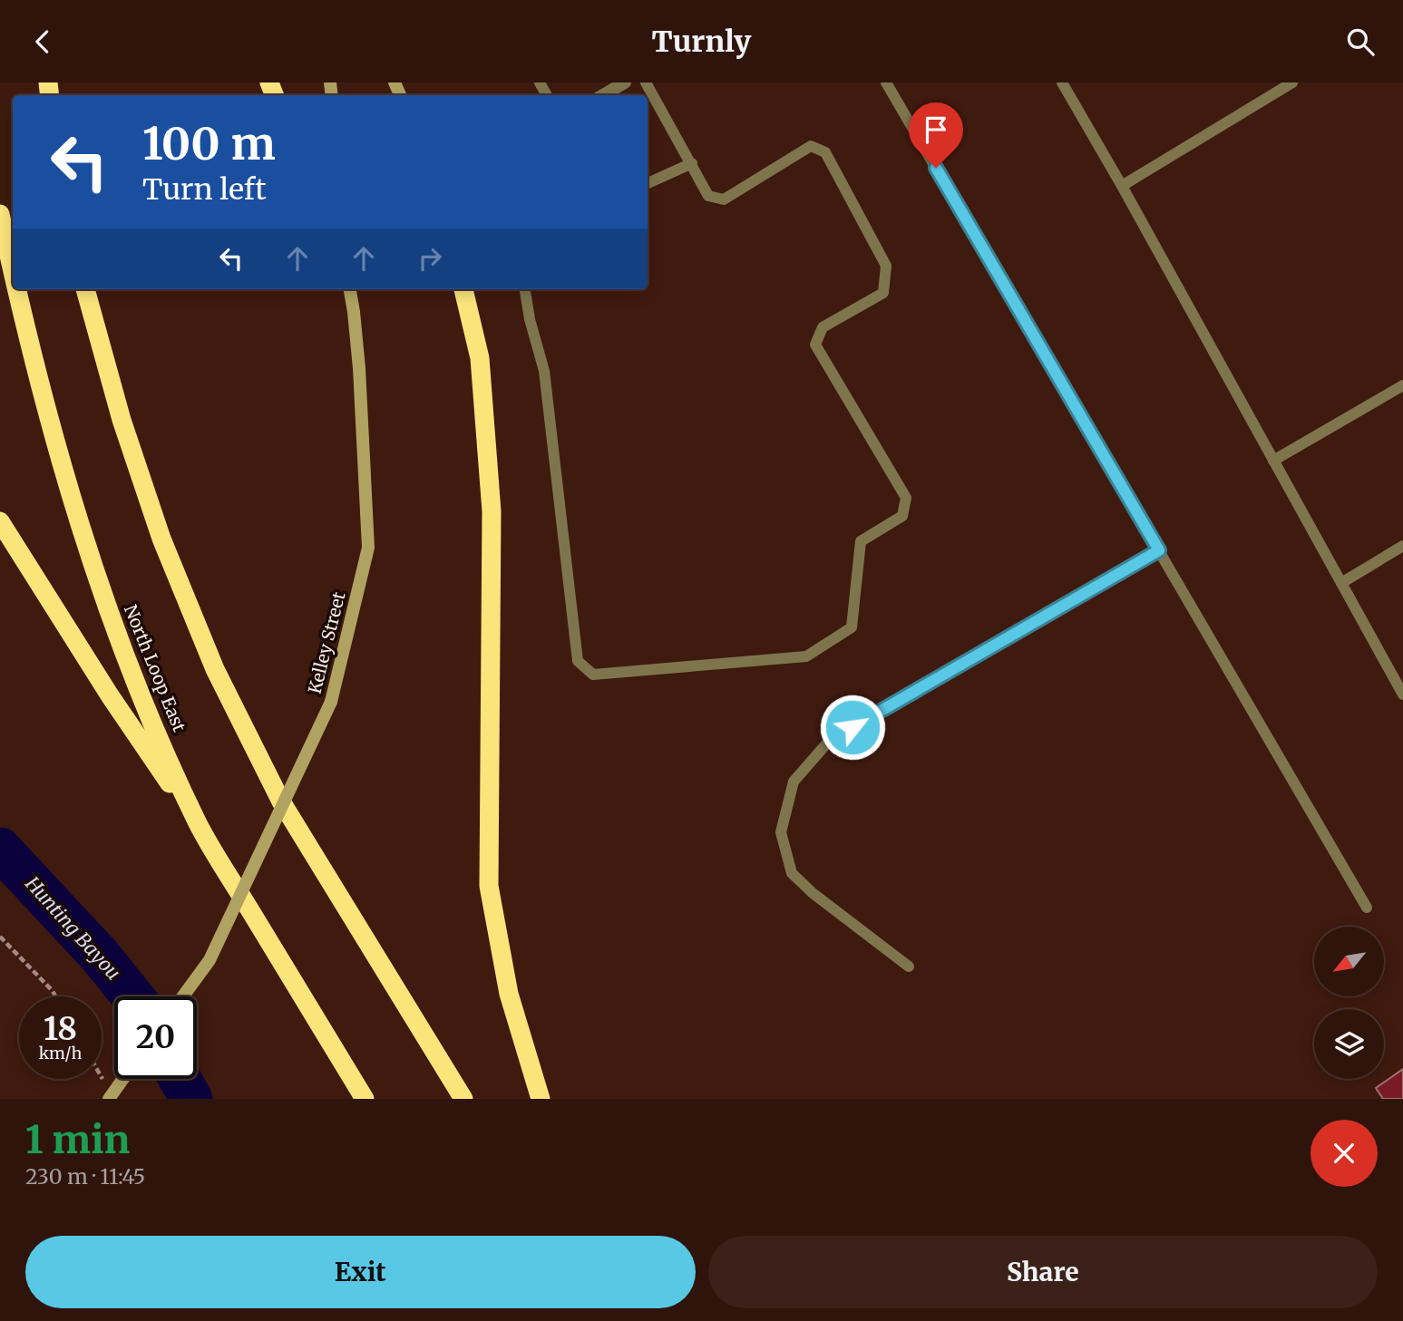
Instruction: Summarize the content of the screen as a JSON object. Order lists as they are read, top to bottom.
{
  "streets": {
    "highway": ["North Loop East"],
    "main road": ["Kelley Street"]
  },
  "water": ["Hunting Bayou"],
  "north": "bottom left",
  "page": {
    "header": "Turnly",
    "turn": ["100 m", "Turn left"],
    "speed": "18 km/h",
    "limit": "20",
    "heading": ["1 min", "230 m · 11:45"],
    "buttons": ["Exit", "Share"]
  }
}
